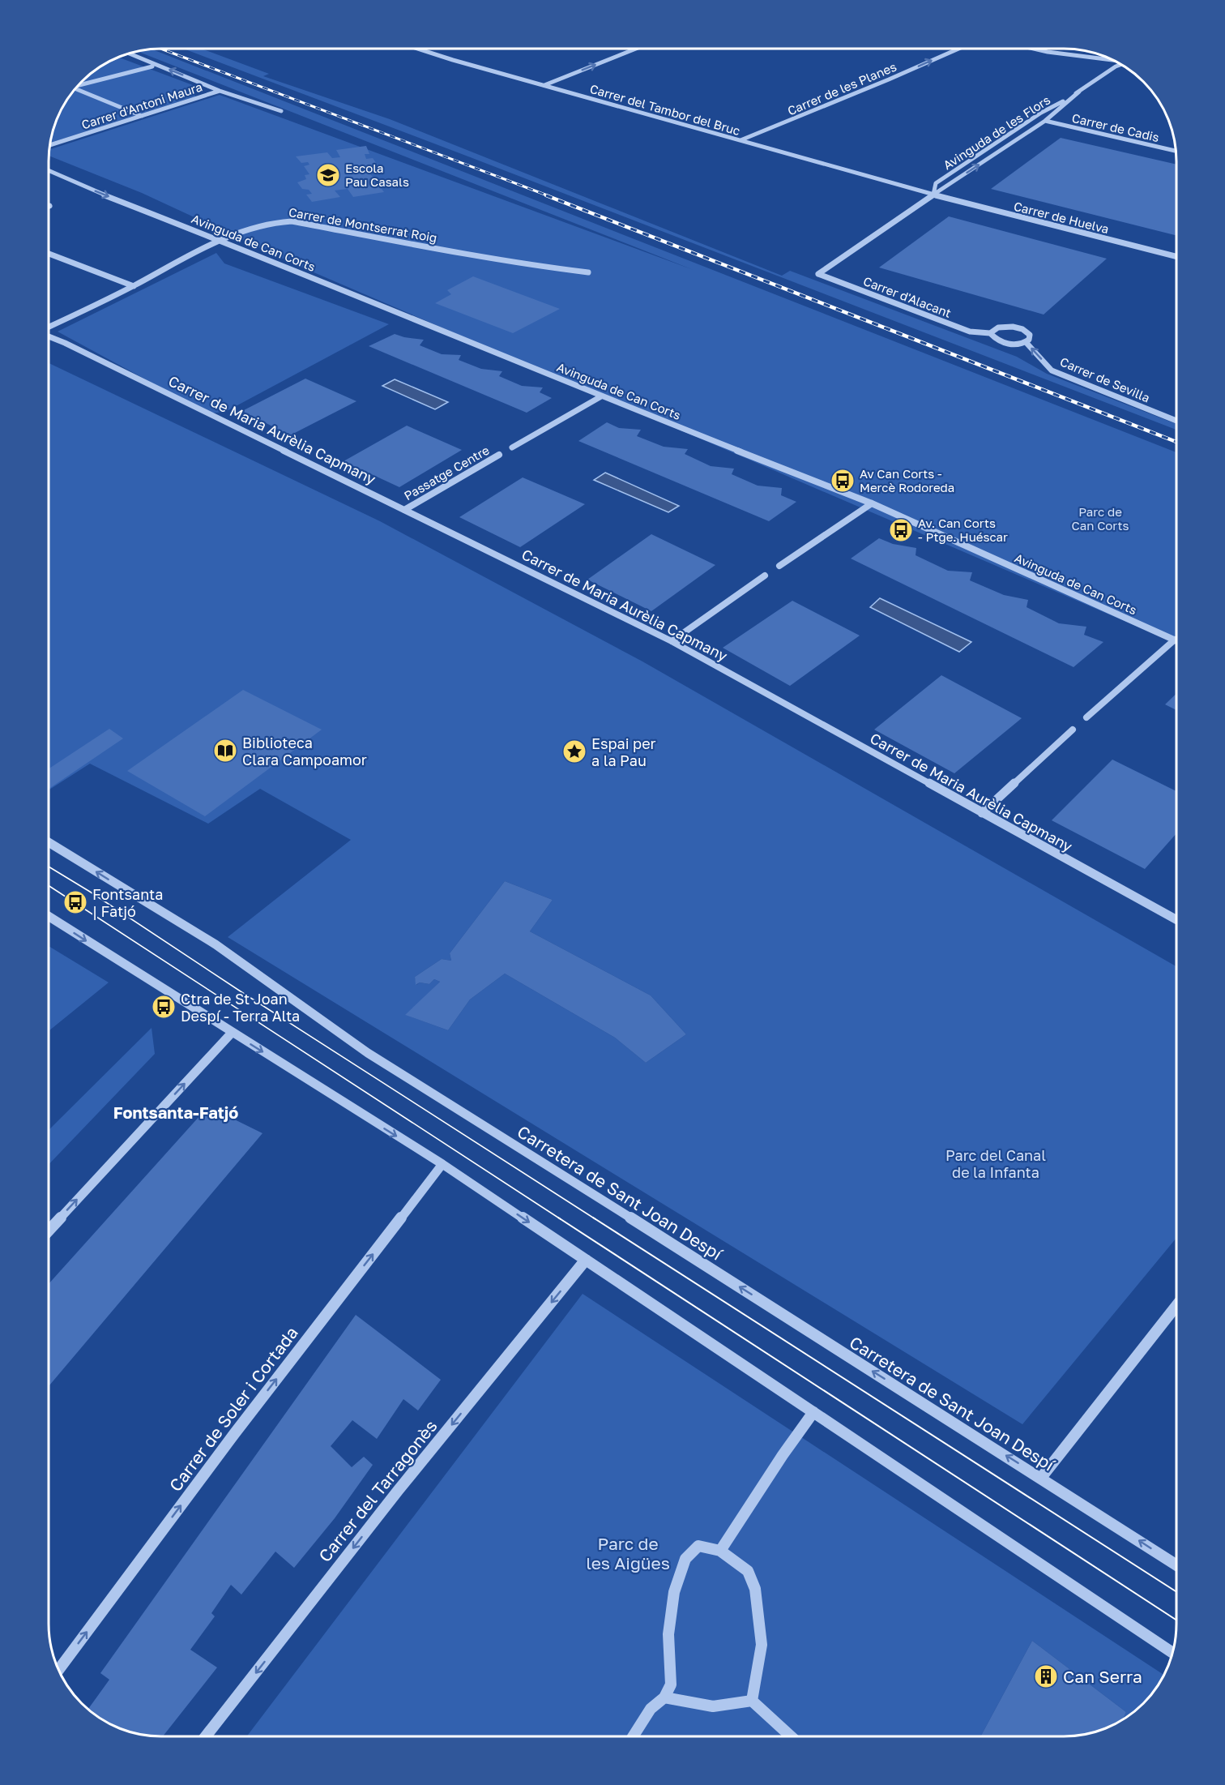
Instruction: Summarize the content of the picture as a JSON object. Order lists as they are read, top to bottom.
{
  "streets": {
    "street": [
      "Carrer de les Planes",
      "Carrer d'Antoni Maura",
      "Carrer del Tambor del Bruc",
      "Carrer de Cadis",
      "Avinguda de les Flors",
      "Carrer de Huelva",
      "Carrer de Montserrat Roig",
      "Avinguda de Can Corts",
      "Carrer d'Alacant",
      "Carrer de Sevilla",
      "Carrer de Maria Aurèlia Capmany",
      "Passatge Centre",
      "Carretera de Sant Joan Despí",
      "Carrer de Soler i Cortada",
      "Carrer del Tarragonès"
    ]
  },
  "crossings": [
    ["Carrer de les Planes", "Carrer del Tambor del Bruc"],
    ["Carrer del Tambor del Bruc", "Avinguda de les Flors"],
    ["Carrer del Tambor del Bruc", "Carrer de Huelva"],
    ["Carrer de Cadis", "Avinguda de les Flors"],
    ["Avinguda de les Flors", "Carrer de Huelva"],
    ["Avinguda de les Flors", "Carrer d'Alacant"],
    ["Carrer de Montserrat Roig", "Avinguda de Can Corts"],
    ["Carrer d'Alacant", "Carrer de Sevilla"],
    ["Carrer de Maria Aurèlia Capmany", "Passatge Centre"]
  ],
  "one_way": [
    "Carrer de les Planes",
    "Carrer de Sevilla",
    "Carrer de Soler i Cortada",
    "Carrer del Tarragonès"
  ],
  "districts": ["Fontsanta-Fatjó"],
  "parks": ["Parc de Can Corts", "Parc del Canal de la Infanta", "Parc de les Aigües"],
  "places": {
    "school or university": ["Escola Pau Casals"],
    "bus stop": [
      "Av Can Corts - Mercè Rodoreda",
      "Av. Can Corts - Ptge. Huéscar",
      "Fontsanta | Fatjó",
      "Ctra de St Joan Despí - Terra Alta"
    ],
    "library": ["Biblioteca Clara Campoamor"],
    "place": ["Espai per a la Pau"],
    "building": ["Can Serra"]
  }
}
